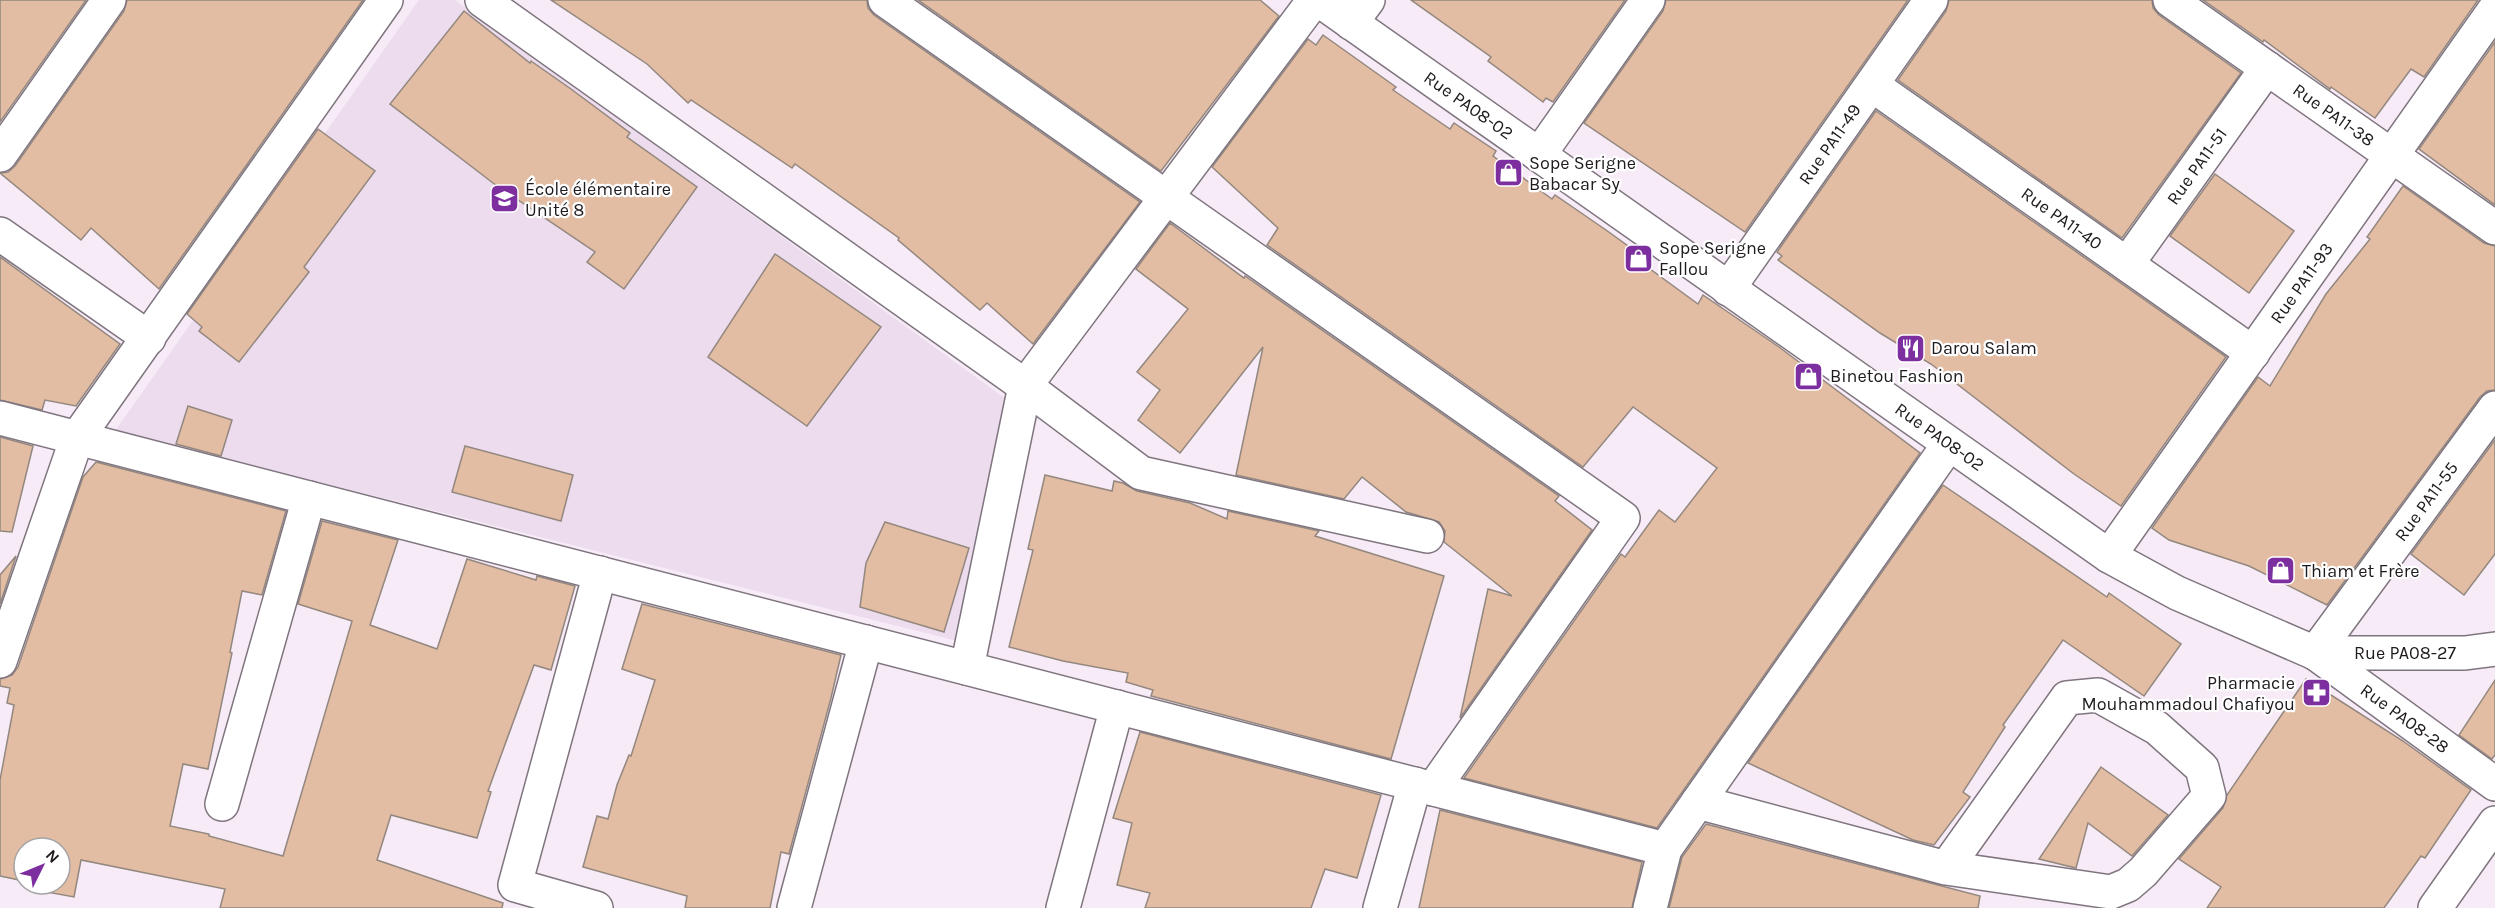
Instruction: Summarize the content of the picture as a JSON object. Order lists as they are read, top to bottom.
{
  "streets": {
    "street": [
      "Rue PA08-02",
      "Rue PA11-38",
      "Rue PA11-49",
      "Rue PA11-51",
      "Rue PA11-40",
      "Rue PA11-93",
      "Rue PA11-55",
      "Rue PA08-27",
      "Rue PA08-28"
    ]
  },
  "crossings": [
    ["Rue PA08-02", "Rue PA11-49"],
    ["Rue PA08-02", "Rue PA11-93"],
    ["Rue PA08-02", "Rue PA11-55"],
    ["Rue PA08-02", "Rue PA08-27"],
    ["Rue PA08-02", "Rue PA08-28"],
    ["Rue PA11-38", "Rue PA11-51"],
    ["Rue PA11-38", "Rue PA11-93"],
    ["Rue PA11-49", "Rue PA11-40"],
    ["Rue PA11-51", "Rue PA11-40"],
    ["Rue PA11-40", "Rue PA11-93"],
    ["Rue PA11-55", "Rue PA08-27"],
    ["Rue PA11-55", "Rue PA08-28"],
    ["Rue PA08-27", "Rue PA08-28"]
  ],
  "places": {
    "shop": [
      "Sope Serigne Babacar Sy",
      "Sope Serigne Fallou",
      "Binetou Fashion",
      "Thiam et Frère"
    ],
    "school or university": ["École élémentaire Unité 8"],
    "restaurant": ["Darou Salam"],
    "pharmacy": ["Pharmacie Mouhammadoul Chafiyou"]
  },
  "north": "top right"
}
